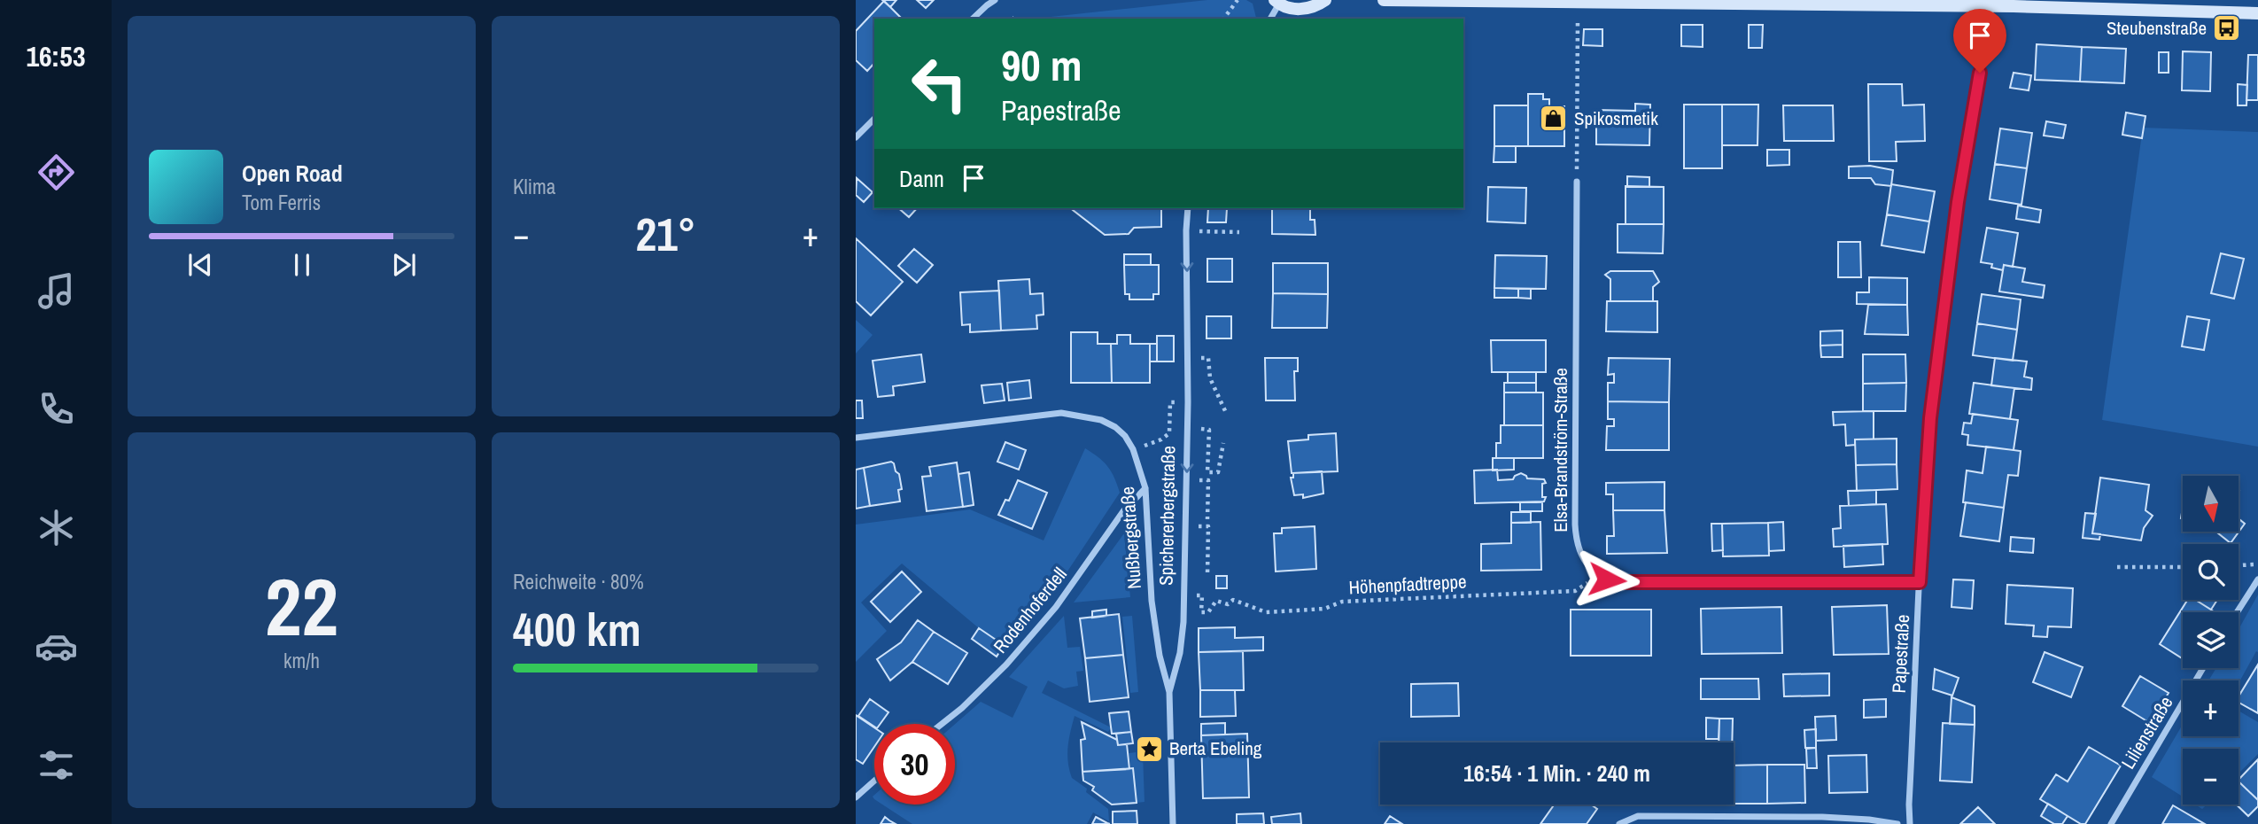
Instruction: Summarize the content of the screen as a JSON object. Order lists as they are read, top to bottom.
{
  "streets": {
    "street": [
      "Elsa-Brandström-Straße",
      "Spichererbergstraße",
      "Nußbergstraße",
      "Rodenhoferdell",
      "Papestraße",
      "Lilienstraße"
    ],
    "path": ["Höhenpfadtreppe"]
  },
  "crossings": [
    ["Elsa-Brandström-Straße", "Papestraße"],
    ["Spichererbergstraße", "Nußbergstraße"],
    ["Nußbergstraße", "Rodenhoferdell"]
  ],
  "one_way": ["Spichererbergstraße"],
  "places": {
    "bus stop": ["Steubenstraße"],
    "shop": ["Spikosmetik"],
    "place": ["Berta Ebeling"]
  },
  "north": "bottom",
  "page": {
    "tabs": "16:53",
    "tile": [
      "Klima",
      ["22", "km/h"],
      ["Reichweite · 80%", "400 km"]
    ],
    "turn": ["90 m", "Papestraße"],
    "then": "Dann",
    "song": ["Open Road", "Tom Ferris"],
    "heat": ["−", "21°", "+"],
    "map_buttons": ["+", "−"],
    "limit": "30",
    "trip": "16:54 · 1 Min. · 240 m"
  }
}
